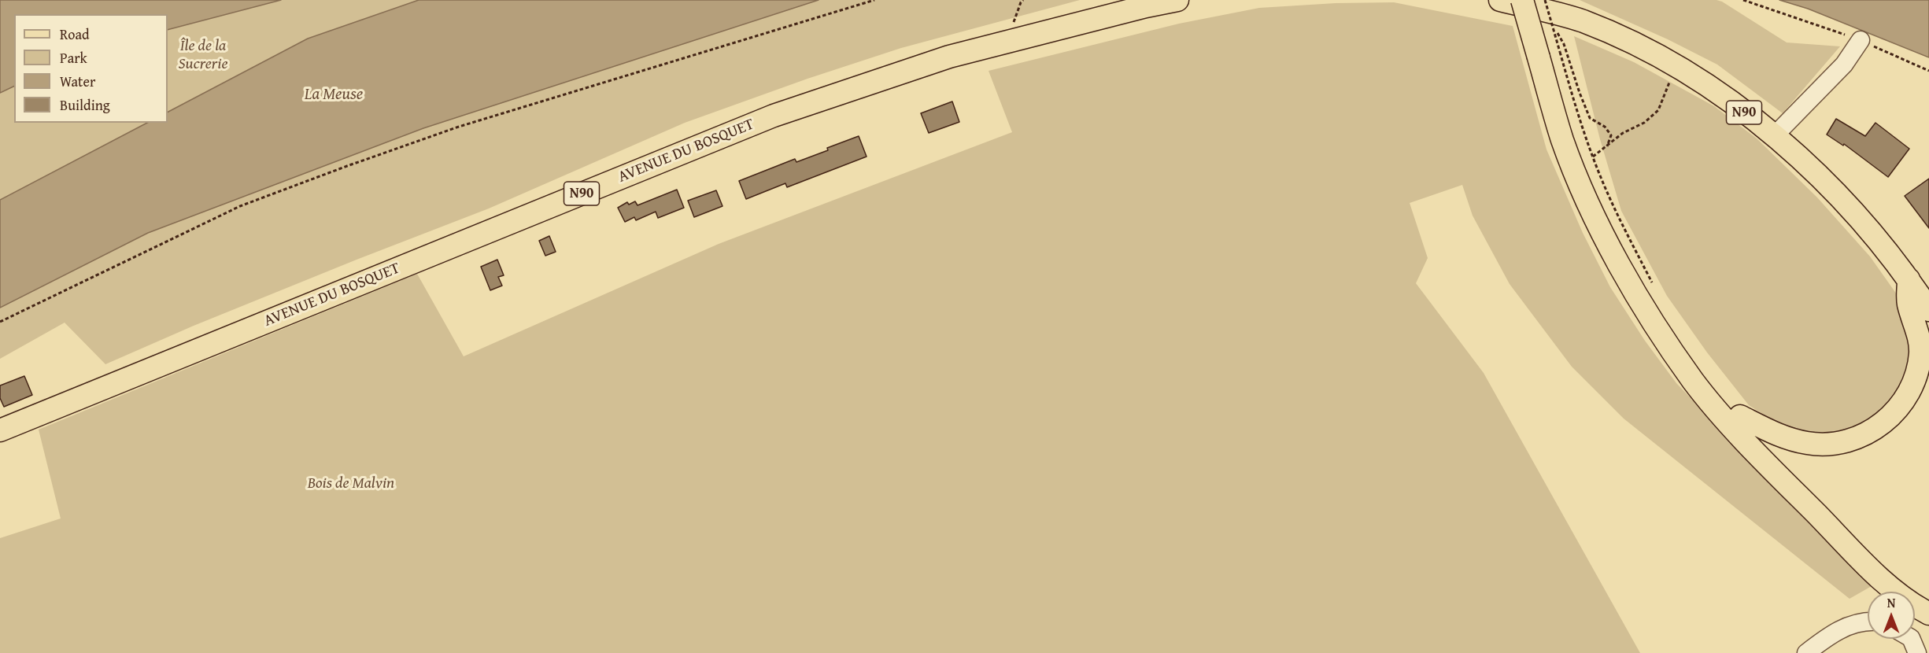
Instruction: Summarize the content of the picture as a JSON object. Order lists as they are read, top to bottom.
{
  "streets": {
    "main road": ["N90", "AVENUE DU BOSQUET"]
  },
  "water": ["La Meuse"],
  "parks": ["Île de la Sucrerie", "Bois de Malvin"],
  "legend": [
    "Road",
    "Park",
    "Water",
    "Building"
  ],
  "north": "top"
}
